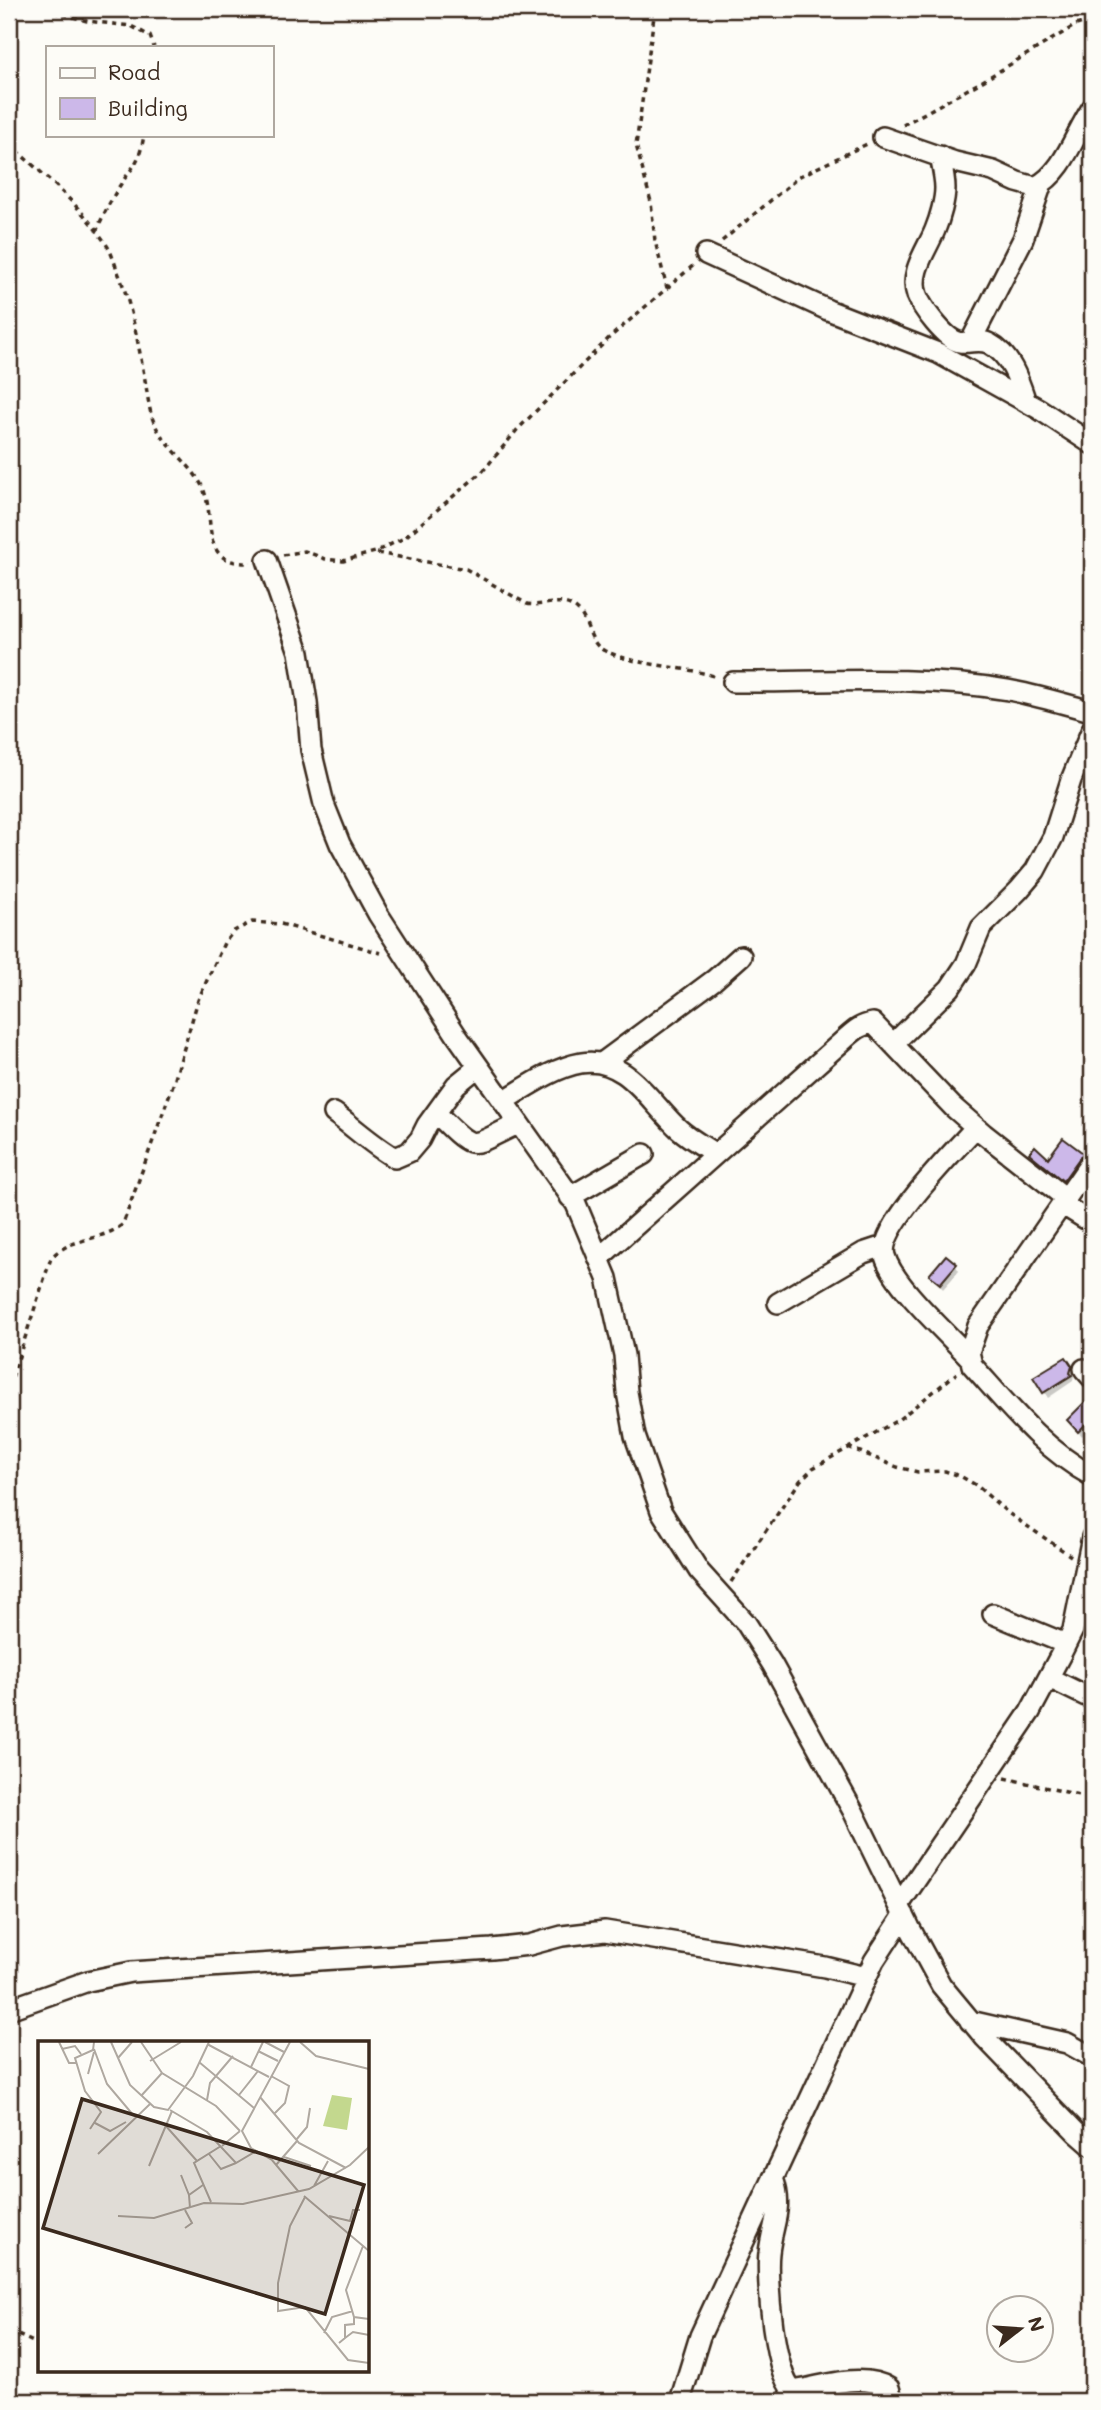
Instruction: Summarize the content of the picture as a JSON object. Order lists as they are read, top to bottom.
{
  "legend": ["Road", "Building"],
  "north": "right"
}
